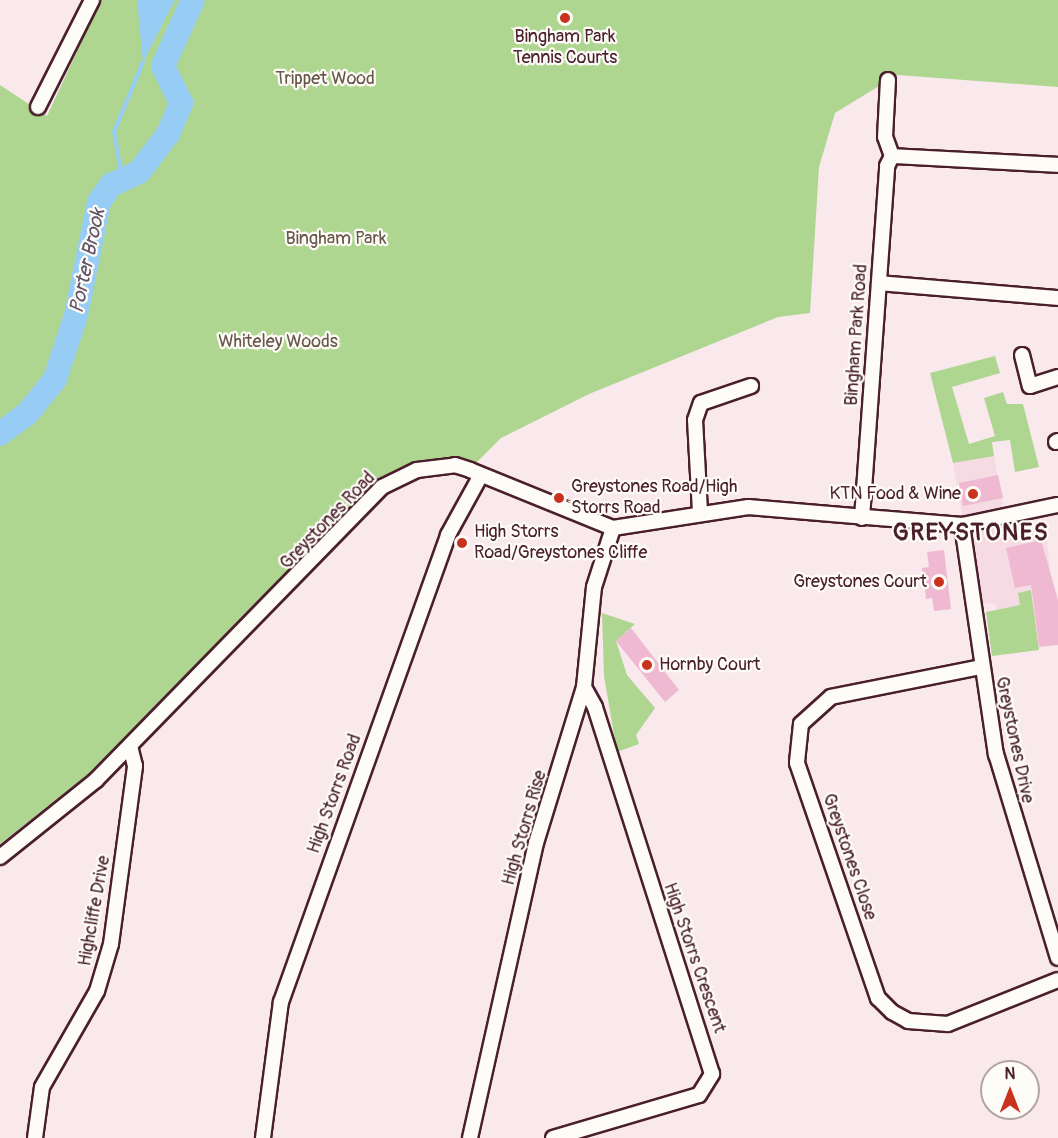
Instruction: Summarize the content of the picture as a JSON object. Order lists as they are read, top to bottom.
{
  "streets": {
    "street": [
      "Bingham Park Road",
      "Greystones Road",
      "Greystones Drive",
      "High Storrs Road",
      "High Storrs Rise",
      "Greystones Close",
      "Highcliffe Drive",
      "High Storrs Crescent"
    ]
  },
  "crossings": [
    ["Greystones Road", "High Storrs Road"],
    ["Greystones Road", "High Storrs Rise"],
    ["Greystones Road", "Highcliffe Drive"],
    ["Greystones Drive", "Greystones Close"],
    ["High Storrs Rise", "High Storrs Crescent"]
  ],
  "districts": ["GREYSTONES"],
  "water": ["Porter Brook"],
  "parks": ["Trippet Wood", "Bingham Park", "Whiteley Woods"],
  "places": [
    "Bingham Park Tennis Courts",
    "KTN Food & Wine",
    "Greystones Road/High Storrs Road",
    "High Storrs Road/Greystones Cliffe",
    "Greystones Court",
    "Hornby Court"
  ],
  "north": "top"
}
